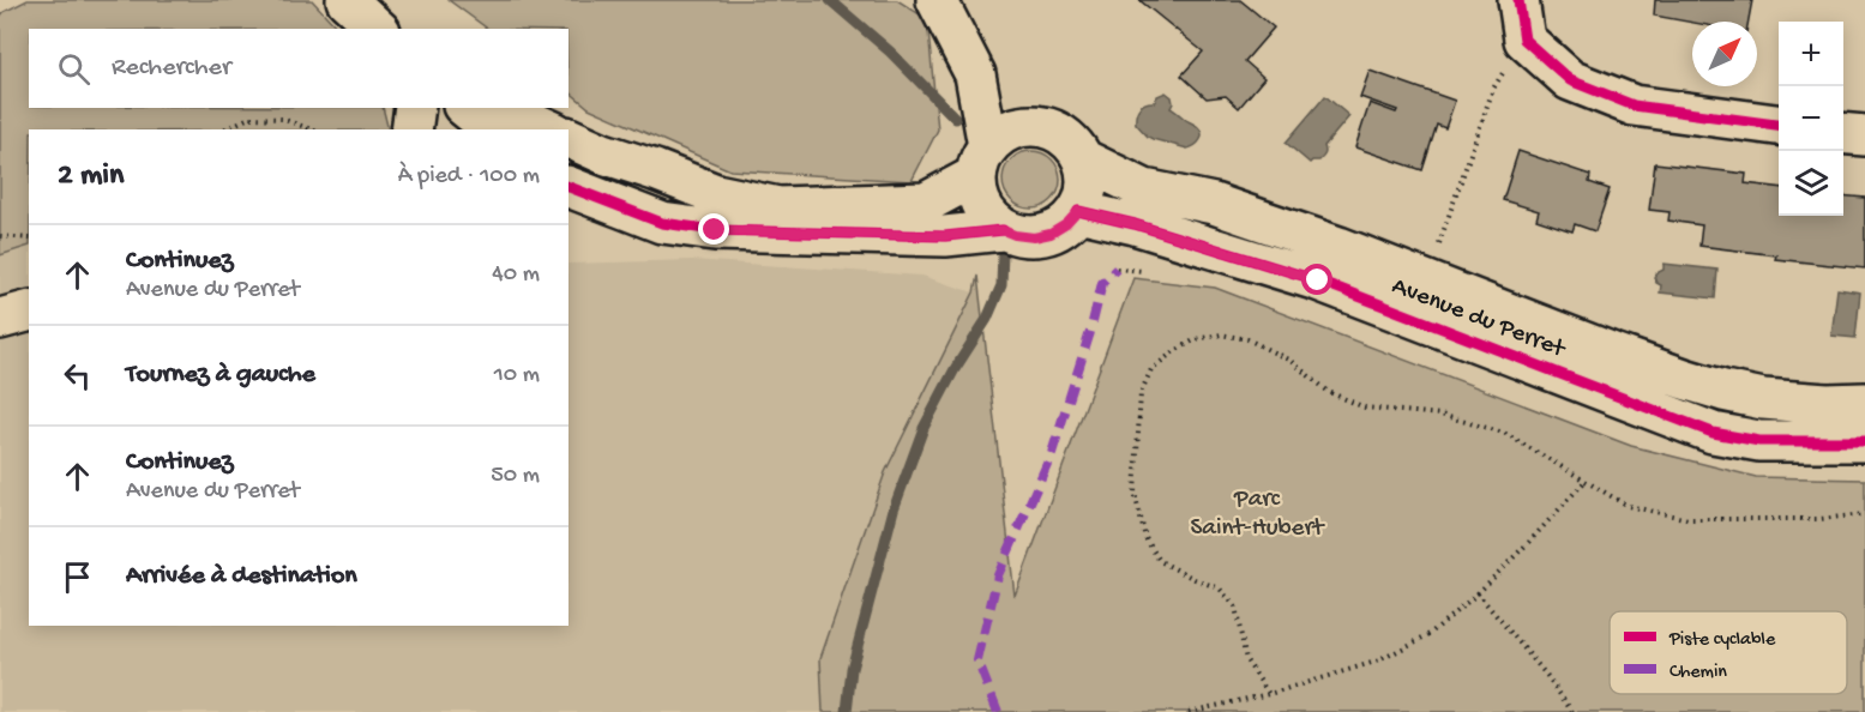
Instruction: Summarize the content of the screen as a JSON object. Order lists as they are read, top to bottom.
{
  "streets": {
    "street": ["Avenue du Perret"]
  },
  "parks": ["Parc Saint-Hubert"],
  "legend": ["Piste cyclable", "Chemin"],
  "north": "top right",
  "page": {
    "map_buttons": ["+", "−"],
    "search": "Rechercher",
    "heading": ["2 min", "À pied · 100 m"],
    "list": [
      ["Continuez", "Avenue du Perret", "40 m"],
      ["Tournez à gauche", "10 m"],
      ["Continuez", "Avenue du Perret", "50 m"],
      "Arrivée à destination"
    ]
  }
}
